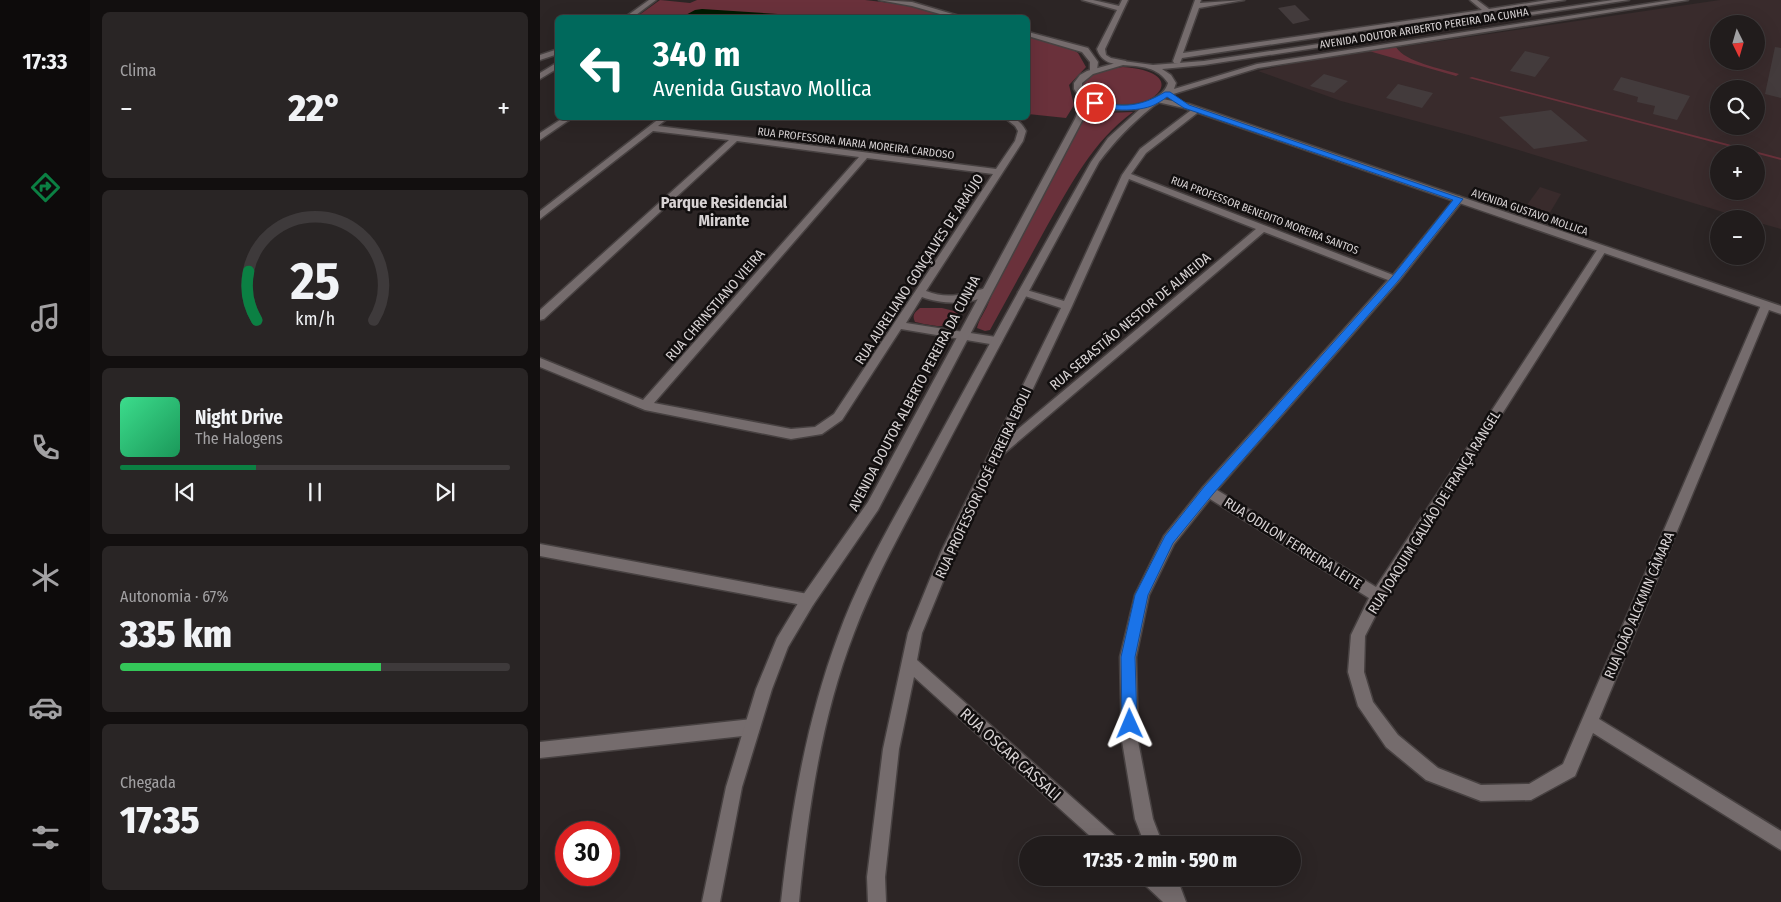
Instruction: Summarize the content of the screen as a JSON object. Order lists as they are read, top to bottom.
{
  "streets": {
    "street": [
      "AVENIDA DOUTOR ARIBERTO PEREIRA DA CUNHA",
      "RUA PROFESSORA MARIA MOREIRA CARDOSO",
      "AVENIDA GUSTAVO MOLLICA",
      "RUA PROFESSOR BENEDITO MOREIRA SANTOS",
      "RUA AURELIANO GONÇALVES DE ARAÚJO",
      "RUA CHRINSTIANO VIEIRA",
      "RUA SEBASTIÃO NESTOR DE ALMEIDA",
      "AVENIDA DOUTOR ALBERTO PEREIRA DA CUNHA",
      "RUA PROFESSOR JOSÉ PEREIRA EBOLI",
      "RUA JOAQUIM GALVÃO DE FRANÇA RANGEL",
      "RUA ODILON FERREIRA LEITE",
      "RUA JOÃO ALCKMIN CÂMARA",
      "RUA OSCAR CASSALI"
    ]
  },
  "crossings": [
    ["AVENIDA DOUTOR ARIBERTO PEREIRA DA CUNHA", "AVENIDA GUSTAVO MOLLICA"],
    ["RUA PROFESSORA MARIA MOREIRA CARDOSO", "RUA AURELIANO GONÇALVES DE ARAÚJO"],
    ["RUA PROFESSORA MARIA MOREIRA CARDOSO", "RUA CHRINSTIANO VIEIRA"],
    ["AVENIDA GUSTAVO MOLLICA", "RUA PROFESSOR JOSÉ PEREIRA EBOLI"],
    ["AVENIDA GUSTAVO MOLLICA", "RUA JOAQUIM GALVÃO DE FRANÇA RANGEL"],
    ["AVENIDA GUSTAVO MOLLICA", "RUA JOÃO ALCKMIN CÂMARA"],
    ["RUA PROFESSOR BENEDITO MOREIRA SANTOS", "RUA SEBASTIÃO NESTOR DE ALMEIDA"],
    ["RUA PROFESSOR BENEDITO MOREIRA SANTOS", "RUA PROFESSOR JOSÉ PEREIRA EBOLI"],
    ["RUA AURELIANO GONÇALVES DE ARAÚJO", "RUA CHRINSTIANO VIEIRA"],
    ["RUA SEBASTIÃO NESTOR DE ALMEIDA", "RUA PROFESSOR JOSÉ PEREIRA EBOLI"],
    ["RUA PROFESSOR JOSÉ PEREIRA EBOLI", "RUA OSCAR CASSALI"],
    ["RUA JOAQUIM GALVÃO DE FRANÇA RANGEL", "RUA ODILON FERREIRA LEITE"],
    ["RUA JOAQUIM GALVÃO DE FRANÇA RANGEL", "RUA JOÃO ALCKMIN CÂMARA"]
  ],
  "districts": ["Parque Residencial Mirante"],
  "north": "bottom",
  "page": {
    "tabs": "17:33",
    "tile": [
      "Clima",
      ["Autonomia · 67%", "335 km"],
      ["Chegada", "17:35"]
    ],
    "map_buttons": ["+", "−"],
    "turn": ["340 m", "Avenida Gustavo Mollica"],
    "heat": ["−", "22°", "+"],
    "song": ["Night Drive", "The Halogens"],
    "limit": "30",
    "trip": "17:35 · 2 min · 590 m",
    "gauge": ["25", "km/h"]
  }
}
